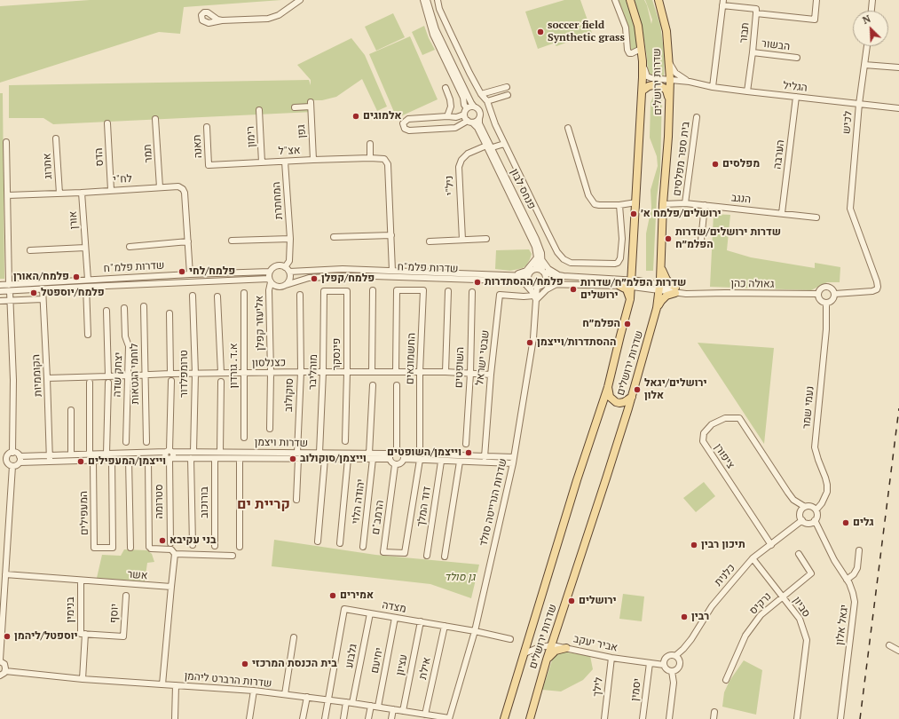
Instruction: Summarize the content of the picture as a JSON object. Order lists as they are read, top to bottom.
{
  "streets": {
    "main road": ["שדרות ירושלים"],
    "street": [
      "תבור",
      "הבשור",
      "הגליל",
      "לכיש",
      "גפן",
      "רימון",
      "תאנה",
      "אצ\"ל",
      "תמר",
      "הערבה",
      "הדס",
      "בית ספר מפלסים",
      "אתרוג",
      "לח\"י",
      "ניל\"י",
      "פנחס לבון",
      "הנגב",
      "המחתרת",
      "אורן",
      "שדרות פלמ\"ח",
      "גאולה כהן",
      "אליעזר קפלן",
      "פינסקר",
      "שבטי ישראל",
      "החשמונאים",
      "כצנלסון",
      "א.ד. גורדון",
      "השופטים",
      "מוהליבר",
      "לוחמי הגטאות",
      "טרומפלדור",
      "יצחק שדה",
      "הקוממיות",
      "סוקולוב",
      "נעמי שמר",
      "שדרות ויצמן",
      "ציפורן",
      "סטרומה",
      "יהודה הלוי",
      "בורוכוב",
      "שדרות הנרייטה סולד",
      "דוד המלך",
      "המעפילים",
      "הרמב\"ם",
      "אשר",
      "כלנית",
      "נרקיס",
      "מצדה",
      "סביון",
      "בנימין",
      "יוסף",
      "יגאל אלון",
      "אביר יעקב",
      "גלבוע",
      "יחיעם",
      "עציון",
      "אילת",
      "שדרות הרברט ליהמן",
      "לילך",
      "יסמין"
    ]
  },
  "crossings": [
    ["תבור", "הבשור"],
    ["תבור", "הגליל"],
    ["שדרות ירושלים", "הגליל"],
    ["שדרות ירושלים", "הנגב"],
    ["שדרות ירושלים", "גאולה כהן"],
    ["שדרות ירושלים", "אביר יעקב"],
    ["הגליל", "לכיש"],
    ["הגליל", "הערבה"],
    ["לכיש", "גאולה כהן"],
    ["לכיש", "נעמי שמר"],
    ["גפן", "אצ\"ל"],
    ["רימון", "אצ\"ל"],
    ["תאנה", "אצ\"ל"],
    ["אצ\"ל", "המחתרת"],
    ["אצ\"ל", "שדרות פלמ\"ח"],
    ["תמר", "לח\"י"],
    ["הערבה", "הנגב"],
    ["הדס", "לח\"י"],
    ["בית ספר מפלסים", "הנגב"],
    ["אתרוג", "לח\"י"],
    ["לח\"י", "אורן"],
    ["לח\"י", "שדרות פלמ\"ח"],
    ["ניל\"י", "פנחס לבון"],
    ["פנחס לבון", "שדרות פלמ\"ח"],
    ["פנחס לבון", "שדרות הנרייטה סולד"],
    ["המחתרת", "שדרות פלמ\"ח"],
    ["המחתרת", "אליעזר קפלן"],
    ["אורן", "שדרות פלמ\"ח"],
    ["שדרות פלמ\"ח", "אליעזר קפלן"],
    ["שדרות פלמ\"ח", "הקוממיות"],
    ["שדרות פלמ\"ח", "שדרות הנרייטה סולד"],
    ["גאולה כהן", "נעמי שמר"],
    ["אליעזר קפלן", "כצנלסון"],
    ["פינסקר", "כצנלסון"],
    ["פינסקר", "מוהליבר"],
    ["שבטי ישראל", "כצנלסון"],
    ["שבטי ישראל", "שדרות הנרייטה סולד"],
    ["החשמונאים", "כצנלסון"],
    ["החשמונאים", "הרמב\"ם"],
    ["כצנלסון", "א.ד. גורדון"],
    ["כצנלסון", "השופטים"],
    ["כצנלסון", "מוהליבר"],
    ["כצנלסון", "לוחמי הגטאות"],
    ["כצנלסון", "טרומפלדור"],
    ["כצנלסון", "יצחק שדה"],
    ["כצנלסון", "הקוממיות"],
    ["כצנלסון", "סוקולוב"],
    ["מוהליבר", "שדרות ויצמן"],
    ["טרומפלדור", "שדרות ויצמן"],
    ["הקוממיות", "שדרות ויצמן"],
    ["סוקולוב", "שדרות ויצמן"],
    ["נעמי שמר", "ציפורן"],
    ["נעמי שמר", "כלנית"],
    ["נעמי שמר", "יגאל אלון"],
    ["שדרות ויצמן", "סטרומה"],
    ["שדרות ויצמן", "יהודה הלוי"],
    ["שדרות ויצמן", "בורוכוב"],
    ["שדרות ויצמן", "המעפילים"],
    ["שדרות ויצמן", "הרמב\"ם"],
    ["ציפורן", "כלנית"],
    ["ציפורן", "יגאל אלון"],
    ["שדרות הנרייטה סולד", "מצדה"],
    ["שדרות הנרייטה סולד", "שדרות הרברט ליהמן"],
    ["אשר", "בנימין"],
    ["כלנית", "סביון"],
    ["כלנית", "יגאל אלון"],
    ["כלנית", "אביר יעקב"],
    ["נרקיס", "סביון"],
    ["מצדה", "גלבוע"],
    ["מצדה", "יחיעם"],
    ["מצדה", "עציון"],
    ["מצדה", "אילת"],
    ["מצדה", "שדרות הרברט ליהמן"],
    ["בנימין", "יוסף"],
    ["בנימין", "שדרות הרברט ליהמן"],
    ["אביר יעקב", "לילך"],
    ["אביר יעקב", "יסמין"],
    ["גלבוע", "שדרות הרברט ליהמן"],
    ["יחיעם", "שדרות הרברט ליהמן"],
    ["עציון", "שדרות הרברט ליהמן"],
    ["אילת", "שדרות הרברט ליהמן"]
  ],
  "districts": ["קריית ים"],
  "parks": ["גן סולד"],
  "places": [
    "soccer field Synthetic grass",
    "אלמוגים",
    "מפלסים",
    "ירושלים/פלמח א׳",
    "שדרות ירושלים/שדרות הפלמ״ח",
    "פלמח/לחי",
    "פלמח/האורן",
    "פלמח/קפלן",
    "פלמח/ההסתדרות",
    "שדרות הפלמ״ח/שדרות ירושלים",
    "פלמח/יוספטל",
    "הפלמ״ח",
    "ההסתדרות/וייצמן",
    "ירושלים/יגאל אלון",
    "וייצמן/השופטים",
    "וייצמן/סוקולוב",
    "וייצמן/המעפילים",
    "גלים",
    "בני עקיבא",
    "תיכון רבין",
    "אמירים",
    "ירושלים",
    "רבין",
    "יוספטל/ליהמן",
    "בית הכנסת המרכזי"
  ],
  "north": "top left"
}
